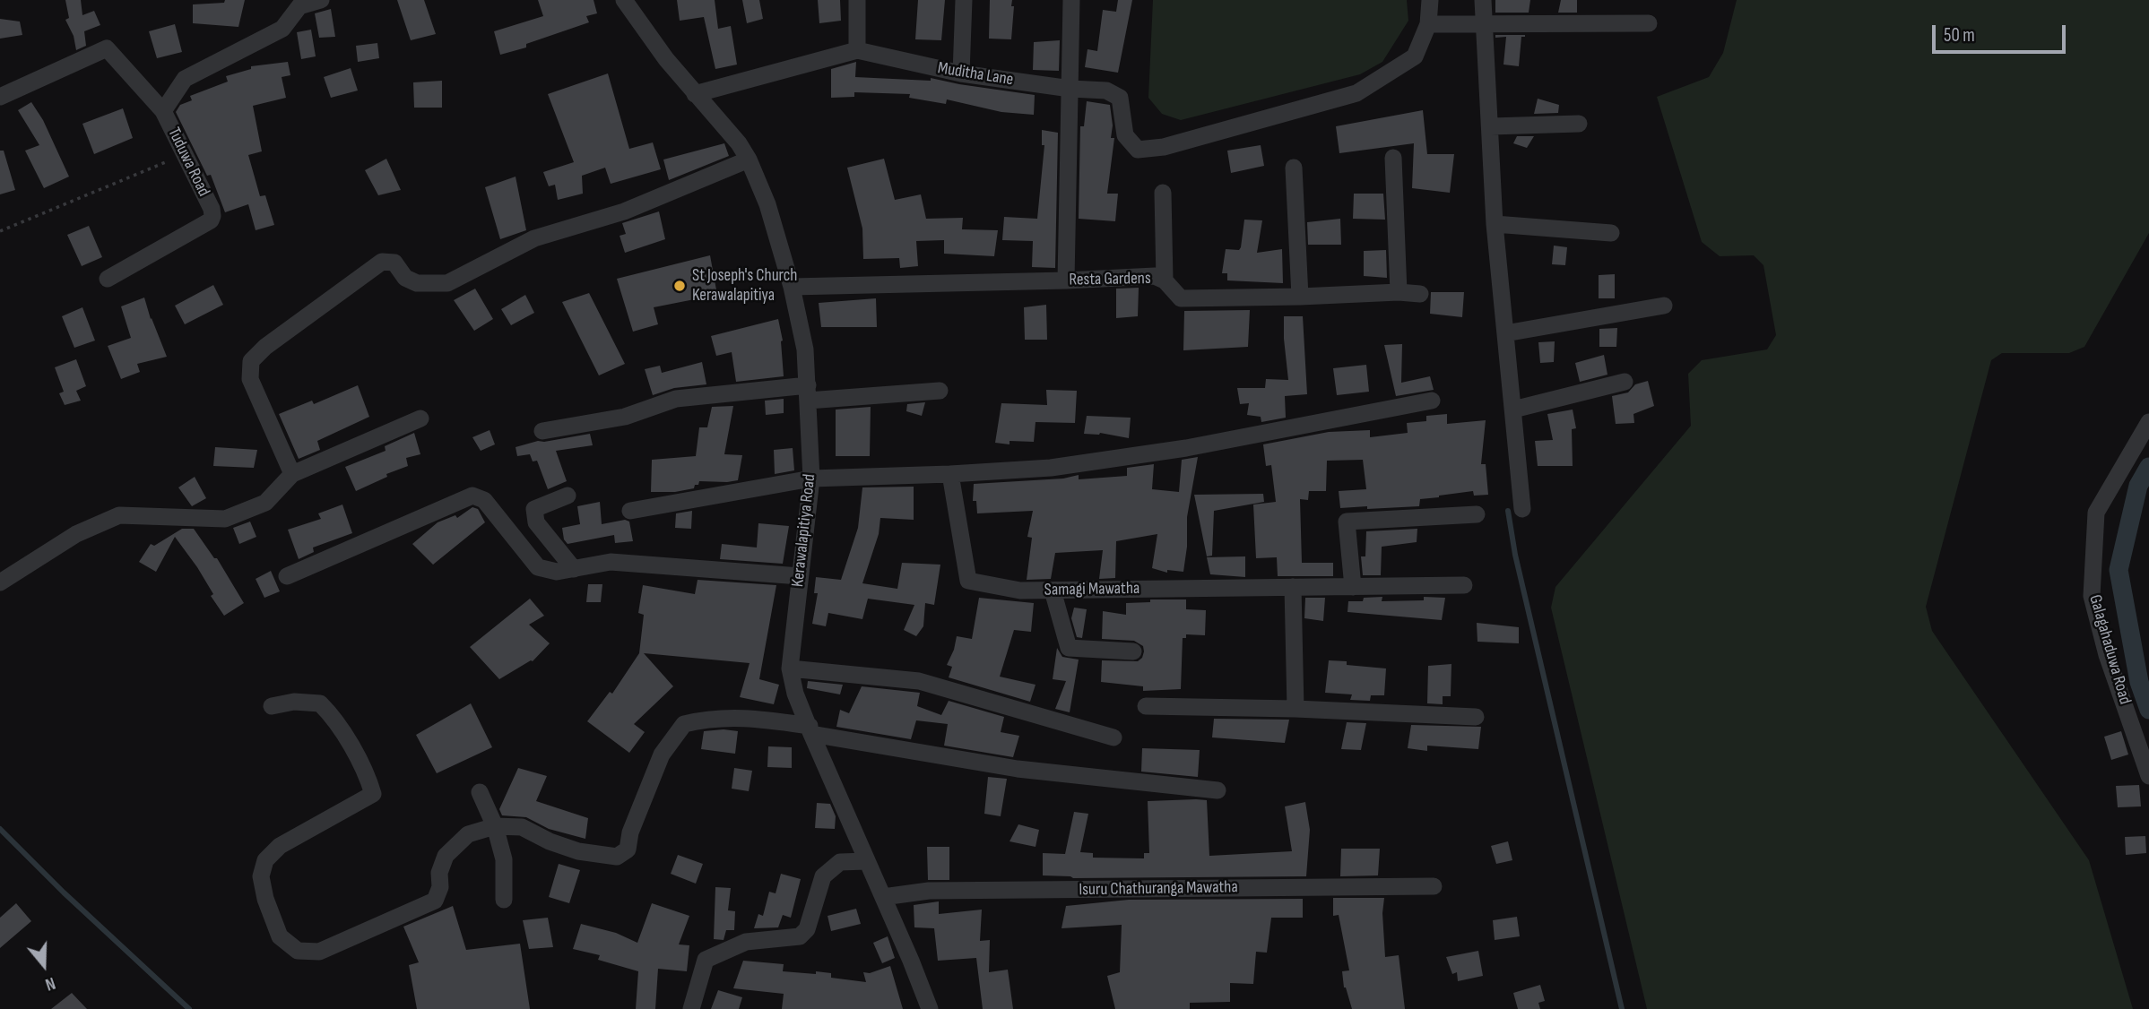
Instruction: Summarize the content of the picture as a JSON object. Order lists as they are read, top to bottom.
{
  "streets": {
    "street": [
      "Muditha Lane",
      "Tuduwa Road",
      "Resta Gardens",
      "Kerawalapitiya Road",
      "Samagi Mawatha",
      "Galagahaduwa Road",
      "Isuru Chathuranga Mawatha"
    ]
  },
  "crossings": [
    ["Muditha Lane", "Kerawalapitiya Road"],
    ["Resta Gardens", "Kerawalapitiya Road"],
    ["Kerawalapitiya Road", "Isuru Chathuranga Mawatha"]
  ],
  "places": ["St Joseph's Church Kerawalapitiya"],
  "scale_bar": "50 m",
  "north": "bottom"
}
